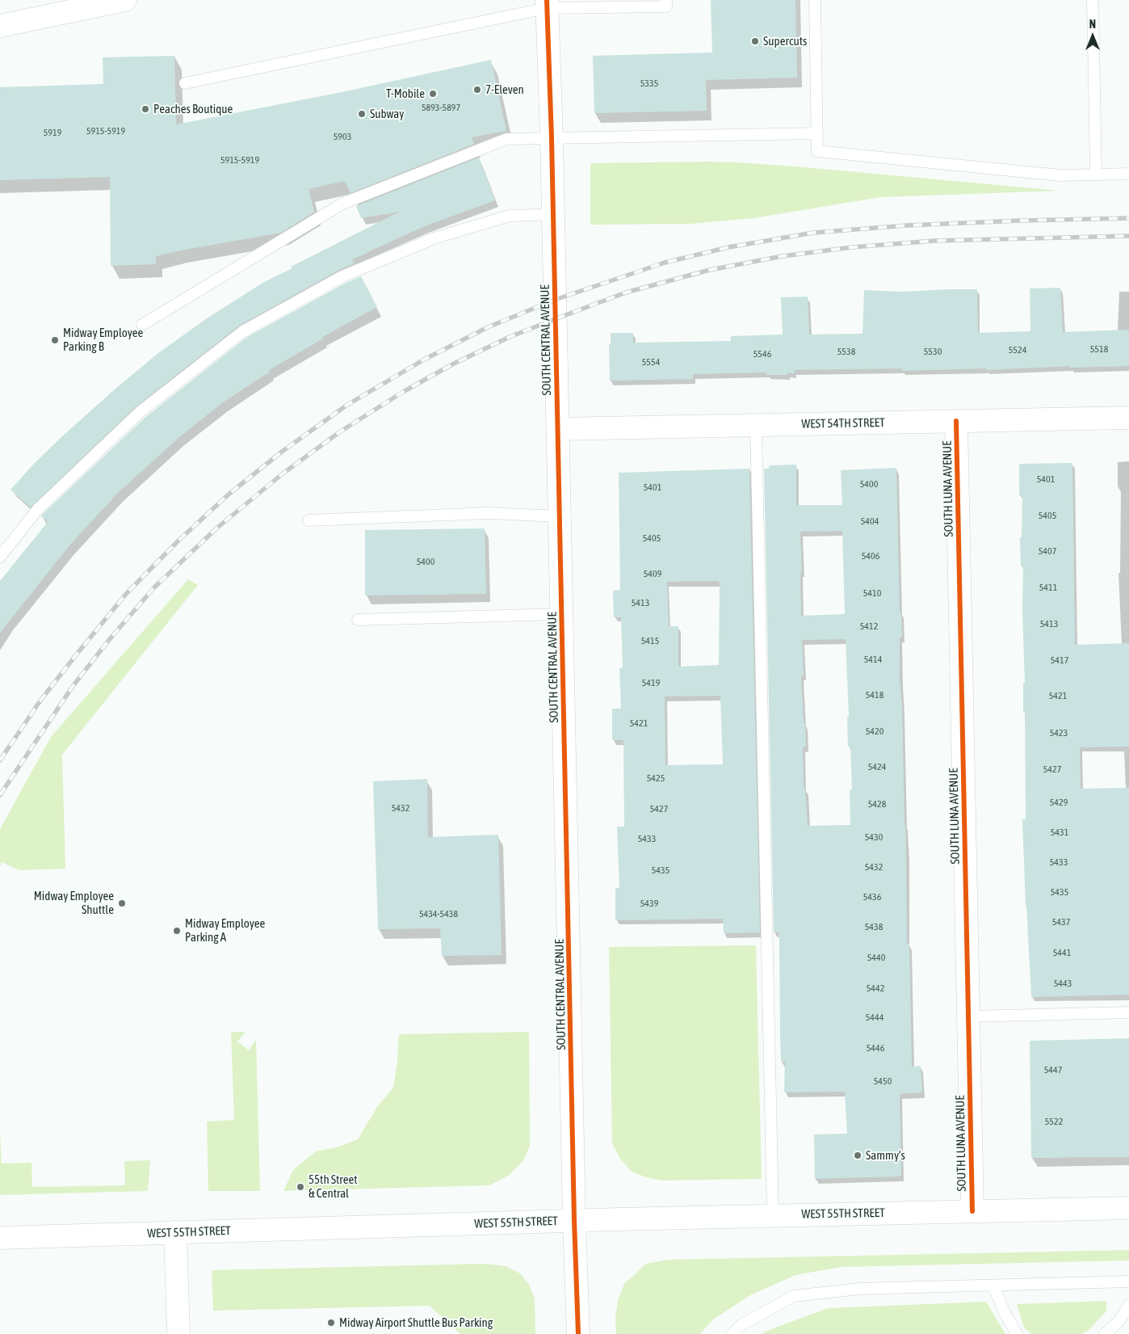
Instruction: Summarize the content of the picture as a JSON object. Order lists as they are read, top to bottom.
{
  "streets": {
    "main road": [
      "SOUTH CENTRAL AVENUE",
      "WEST 54TH STREET",
      "SOUTH LUNA AVENUE",
      "WEST 55TH STREET"
    ]
  },
  "crossings": [
    ["SOUTH CENTRAL AVENUE", "WEST 54TH STREET"],
    ["SOUTH CENTRAL AVENUE", "WEST 55TH STREET"],
    ["WEST 54TH STREET", "SOUTH LUNA AVENUE"],
    ["SOUTH LUNA AVENUE", "WEST 55TH STREET"]
  ],
  "places": [
    "Supercuts",
    "7-Eleven",
    "T-Mobile",
    "Peaches Boutique",
    "Subway",
    "Midway Employee Parking B",
    "Midway Employee Shuttle",
    "Midway Employee Parking A",
    "Sammy’s",
    "55th Street & Central",
    "Midway Airport Shuttle Bus Parking"
  ],
  "house_numbers": [
    "5335",
    "5893-5897",
    "5915-5919",
    "5919",
    "5903",
    "5915-5919",
    "5518",
    "5524",
    "5538",
    "5530",
    "5546",
    "5554",
    "5401",
    "5400",
    "5401",
    "5405",
    "5404",
    "5405",
    "5407",
    "5406",
    "5400",
    "5409",
    "5411",
    "5410",
    "5413",
    "5413",
    "5412",
    "5415",
    "5414",
    "5417",
    "5419",
    "5418",
    "5421",
    "5421",
    "5420",
    "5423",
    "5424",
    "5427",
    "5425",
    "5429",
    "5428",
    "5432",
    "5427",
    "5431",
    "5430",
    "5433",
    "5433",
    "5432",
    "5435",
    "5435",
    "5436",
    "5439",
    "5434-5438",
    "5437",
    "5438",
    "5441",
    "5440",
    "5443",
    "5442",
    "5444",
    "5446",
    "5447",
    "5450",
    "5522"
  ],
  "north": "top"
}
